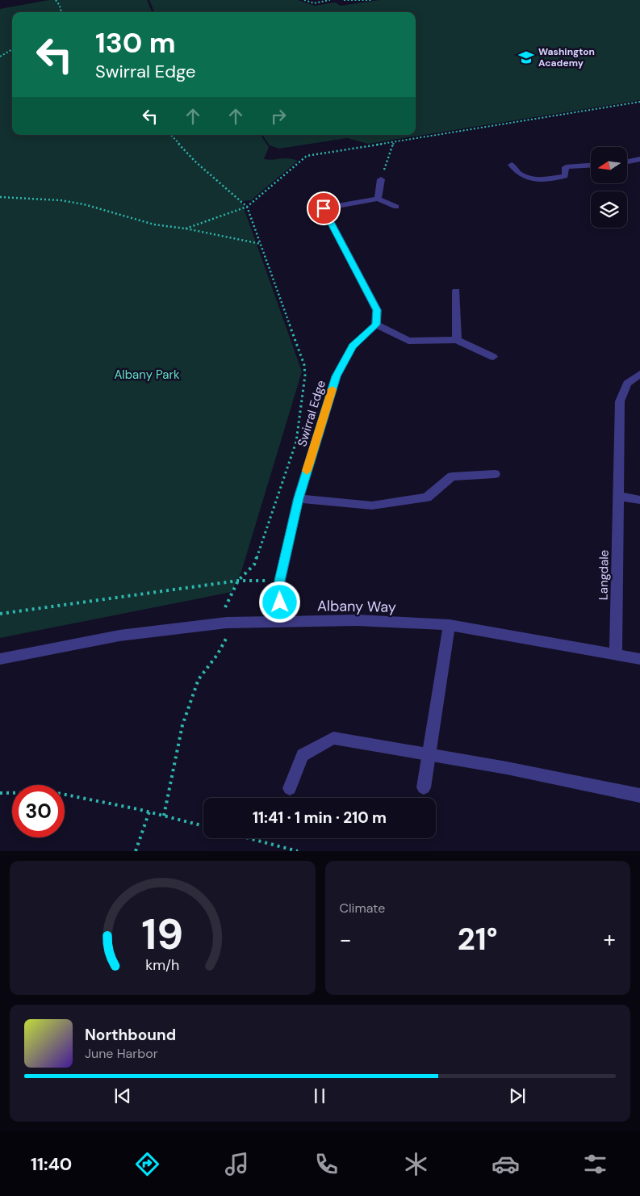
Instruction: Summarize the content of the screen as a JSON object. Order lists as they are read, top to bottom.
{
  "streets": {
    "street": ["Swirral Edge", "Langdale", "Albany Way"]
  },
  "crossings": [
    ["Swirral Edge", "Albany Way"],
    ["Langdale", "Albany Way"]
  ],
  "parks": ["Albany Park"],
  "places": {
    "school or university": ["Washington Academy"]
  },
  "north": "left",
  "page": {
    "turn": ["130 m", "Swirral Edge"],
    "limit": "30",
    "trip": "11:41 · 1 min · 210 m",
    "tile": "Climate",
    "heat": ["−", "21°", "+"],
    "song": ["Northbound", "June Harbor"],
    "tabs": "11:40",
    "gauge": ["19", "km/h"]
  }
}
